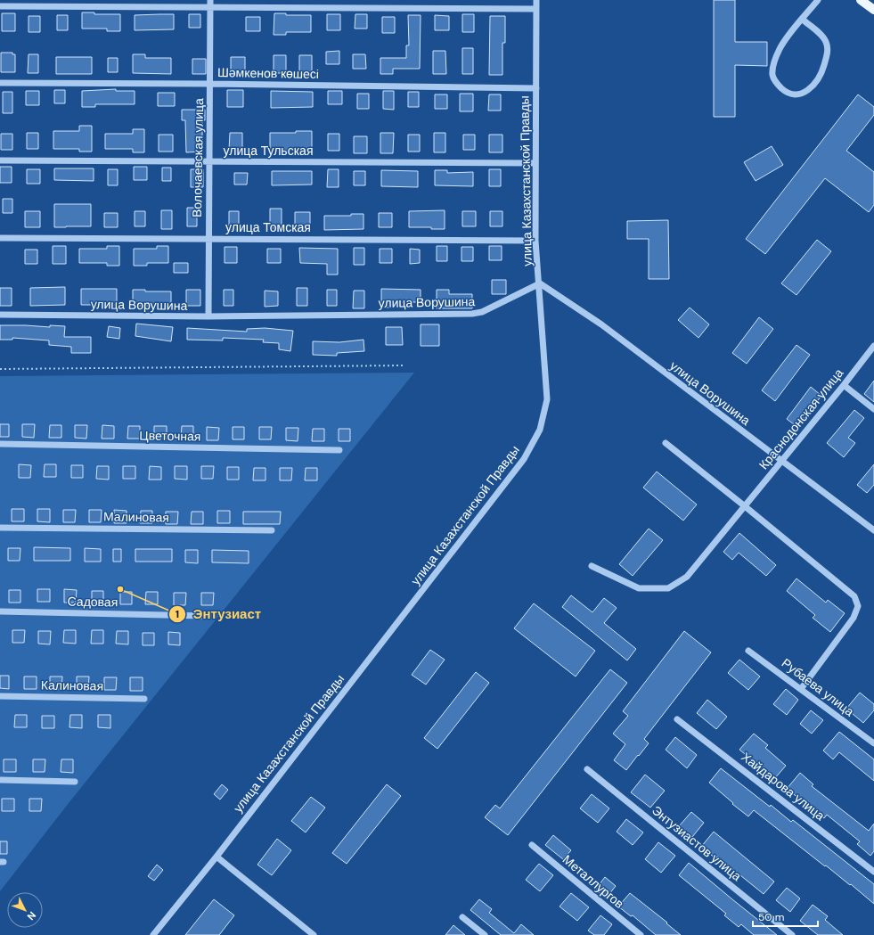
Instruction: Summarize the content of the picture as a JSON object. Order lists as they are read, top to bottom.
{
  "streets": {
    "street": [
      "Шәмкенов көшесі",
      "улица Тульская",
      "Волочаевская улица",
      "улица Казахстанской Правды",
      "улица Томская",
      "улица Ворушина",
      "Краснодонская улица",
      "Цветочная",
      "Малиновая",
      "Садовая",
      "Калиновая",
      "Рубаева улица",
      "Хайдарова улица",
      "Энтузиастов улица",
      "Металлургов"
    ]
  },
  "crossings": [
    ["Шәмкенов көшесі", "Волочаевская улица"],
    ["Шәмкенов көшесі", "улица Казахстанской Правды"],
    ["улица Тульская", "Волочаевская улица"],
    ["улица Тульская", "улица Казахстанской Правды"],
    ["Волочаевская улица", "улица Томская"],
    ["Волочаевская улица", "улица Ворушина"],
    ["улица Казахстанской Правды", "улица Томская"],
    ["улица Казахстанской Правды", "улица Ворушина"],
    ["улица Ворушина", "Краснодонская улица"]
  ],
  "places": ["Энтузиаст"],
  "scale_bar": "50 m",
  "north": "bottom right"
}
